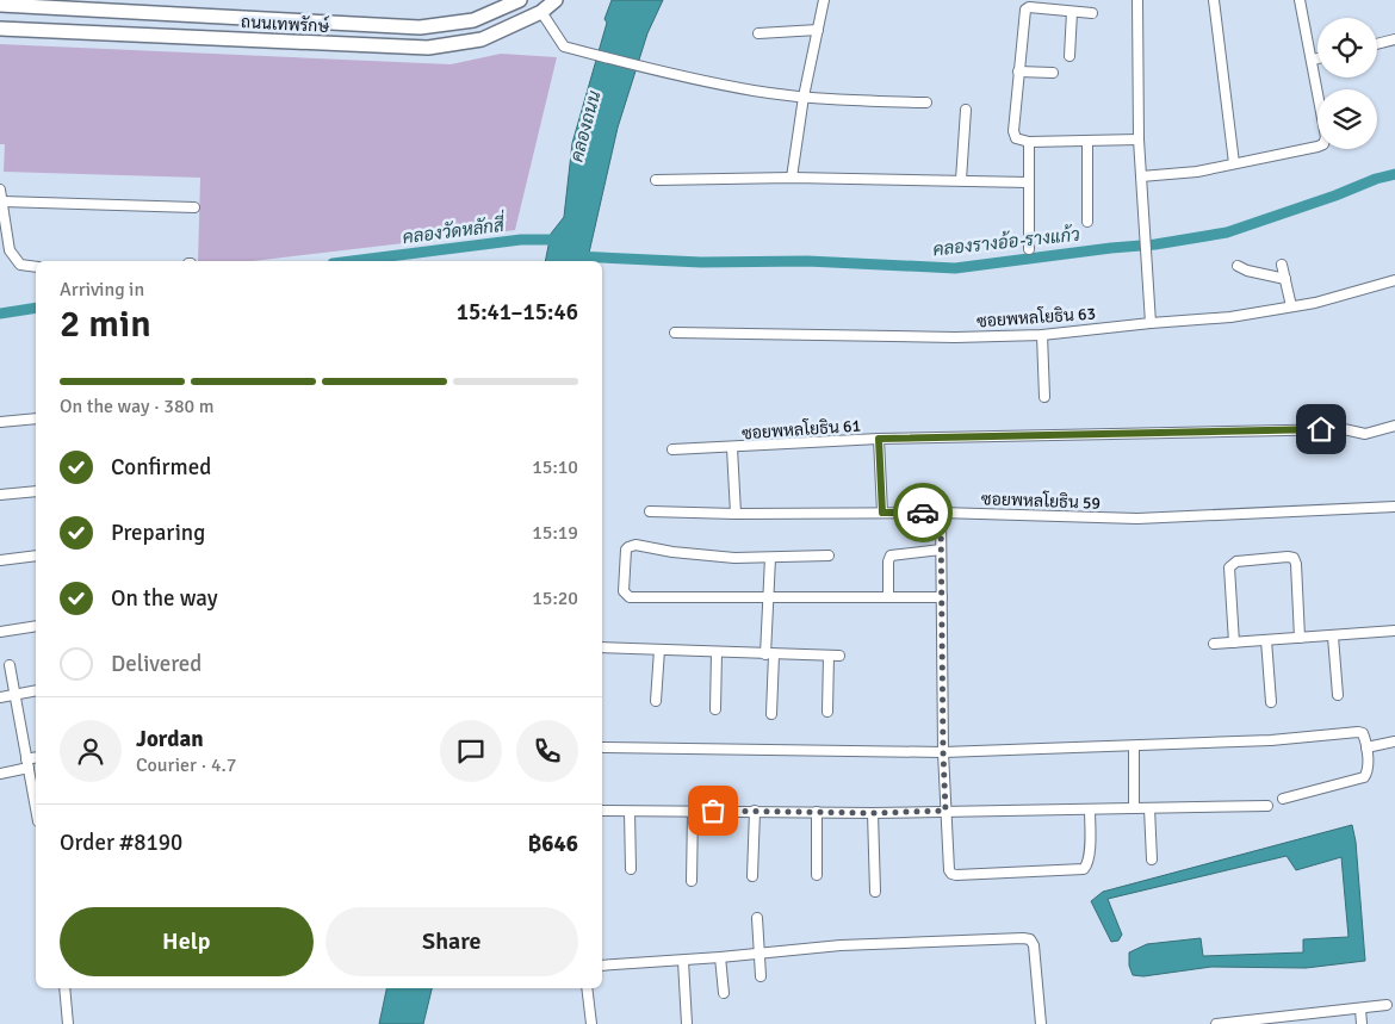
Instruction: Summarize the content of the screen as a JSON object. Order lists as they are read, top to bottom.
{
  "streets": {
    "main road": ["ถนนเทพรักษ์"],
    "street": ["ซอยพหลโยธิน 63", "ซอยพหลโยธิน 61", "ซอยพหลโยธิน 59"]
  },
  "water": ["คลองถนน", "คลองวัดหลักสี่", "คลองรางอ้อ-รางแก้ว"],
  "page": {
    "heading": ["2 min", "Arriving in", "15:41–15:46"],
    "panel": [
      "Jordan",
      "Courier · 4.7",
      "Order #8190",
      "฿646"
    ],
    "bar": "On the way · 380 m",
    "list": [
      ["Confirmed", "15:10"],
      ["Preparing", "15:19"],
      ["On the way", "15:20"],
      "Delivered"
    ],
    "buttons": ["Help", "Share"]
  }
}
